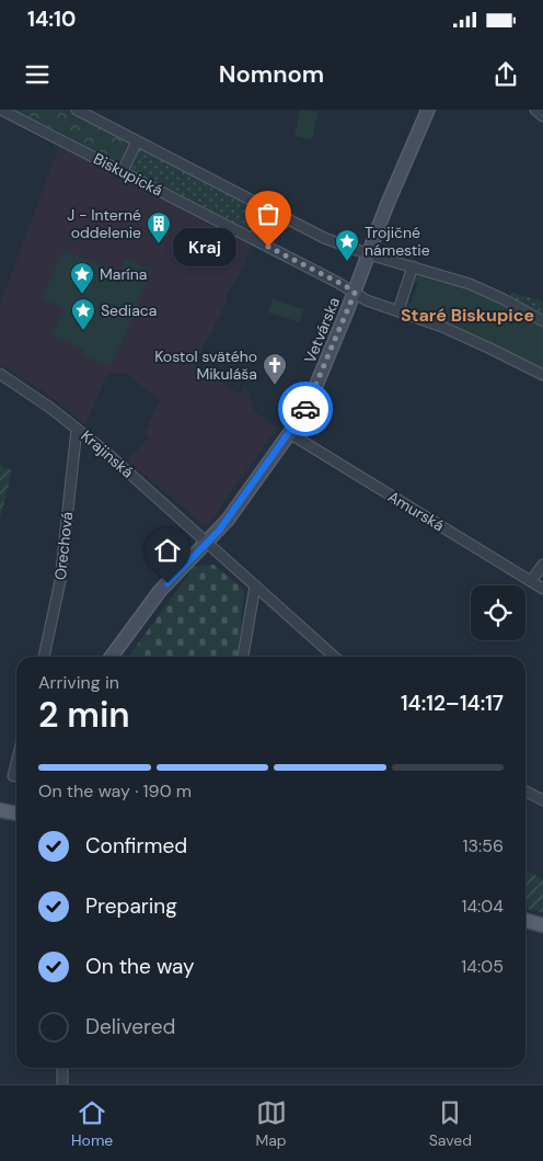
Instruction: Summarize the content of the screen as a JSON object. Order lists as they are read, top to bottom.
{
  "streets": {
    "street": [
      "Biskupická",
      "Vetvárska",
      "Krajinská",
      "Amurská",
      "Orechová"
    ]
  },
  "crossings": [
    ["Vetvárska", "Krajinská"],
    ["Vetvárska", "Amurská"],
    ["Krajinská", "Orechová"]
  ],
  "districts": ["Staré Biskupice"],
  "places": {
    "building": ["J - Interné oddelenie"],
    "other": ["Kraj"],
    "place": ["Trojičné námestie", "Marína", "Sediaca"],
    "church": ["Kostol svätého Mikuláša"]
  },
  "page": {
    "status": "14:10",
    "header": "Nomnom",
    "bubble": "Kraj",
    "heading": ["2 min", "Arriving in", "14:12–14:17"],
    "bar": "On the way · 190 m",
    "list": [
      ["Confirmed", "13:56"],
      ["Preparing", "14:04"],
      ["On the way", "14:05"],
      "Delivered"
    ],
    "tabs": ["Home", "Map", "Saved"]
  }
}
